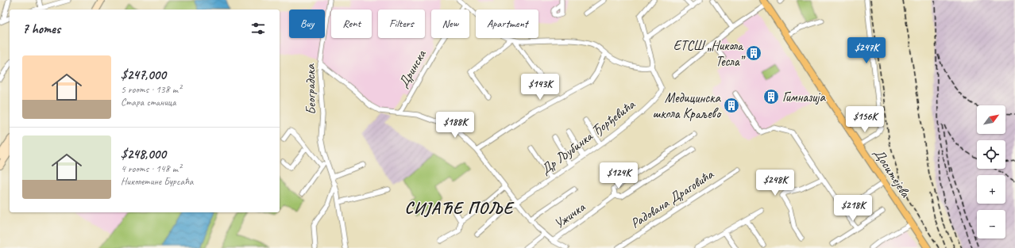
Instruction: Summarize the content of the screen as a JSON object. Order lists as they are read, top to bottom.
{
  "streets": {
    "main road": ["Доситејева"],
    "street": [
      "Дринска",
      "Београдска",
      "Др Љубинка Ђорђевића",
      "Радована Драговића",
      "Ужичка"
    ]
  },
  "districts": ["СИЈАЋЕ ПОЉЕ"],
  "places": {
    "building": ["ЕТСШ „Никола Тесла”", "Гимназија", "Медицинска школа Краљево"]
  },
  "north": "top right",
  "page": {
    "chip": [
      "Buy",
      "Rent",
      "Filters",
      "New",
      "Apartment"
    ],
    "heading": "7 homes",
    "price": [
      "$247K",
      "$143K",
      "$156K",
      "$188K",
      "$124K",
      "$248K",
      "$218K"
    ],
    "list": [
      {
        "name": "$247,000",
        "note": "5 rooms · 138 m² · Стара станица"
      },
      {
        "name": "$248,000",
        "note": "4 rooms · 148 m² · Николетине Бурсаћа"
      }
    ],
    "map_buttons": ["+", "−"]
  }
}
